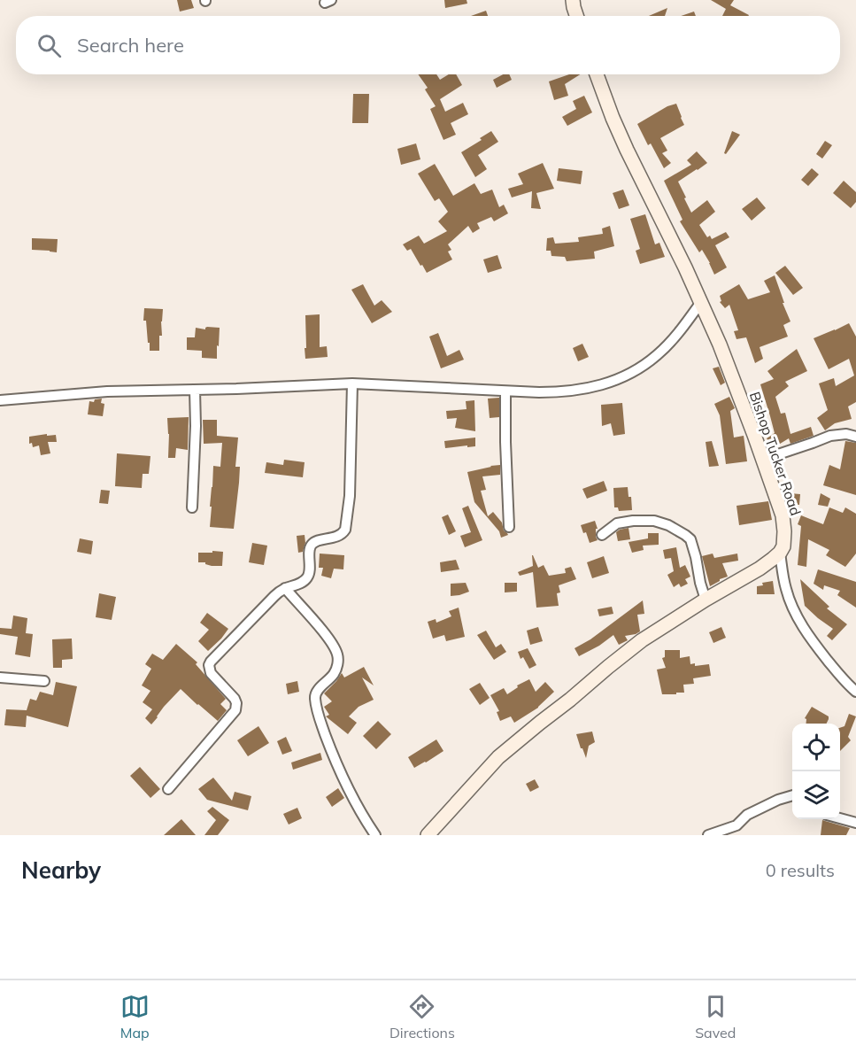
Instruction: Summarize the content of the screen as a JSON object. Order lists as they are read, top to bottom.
{
  "streets": {
    "main road": ["Bishop Tucker Road"]
  },
  "page": {
    "search": "Search here",
    "heading": ["Nearby", "0 results"],
    "nav": ["Map", "Directions", "Saved"]
  }
}
